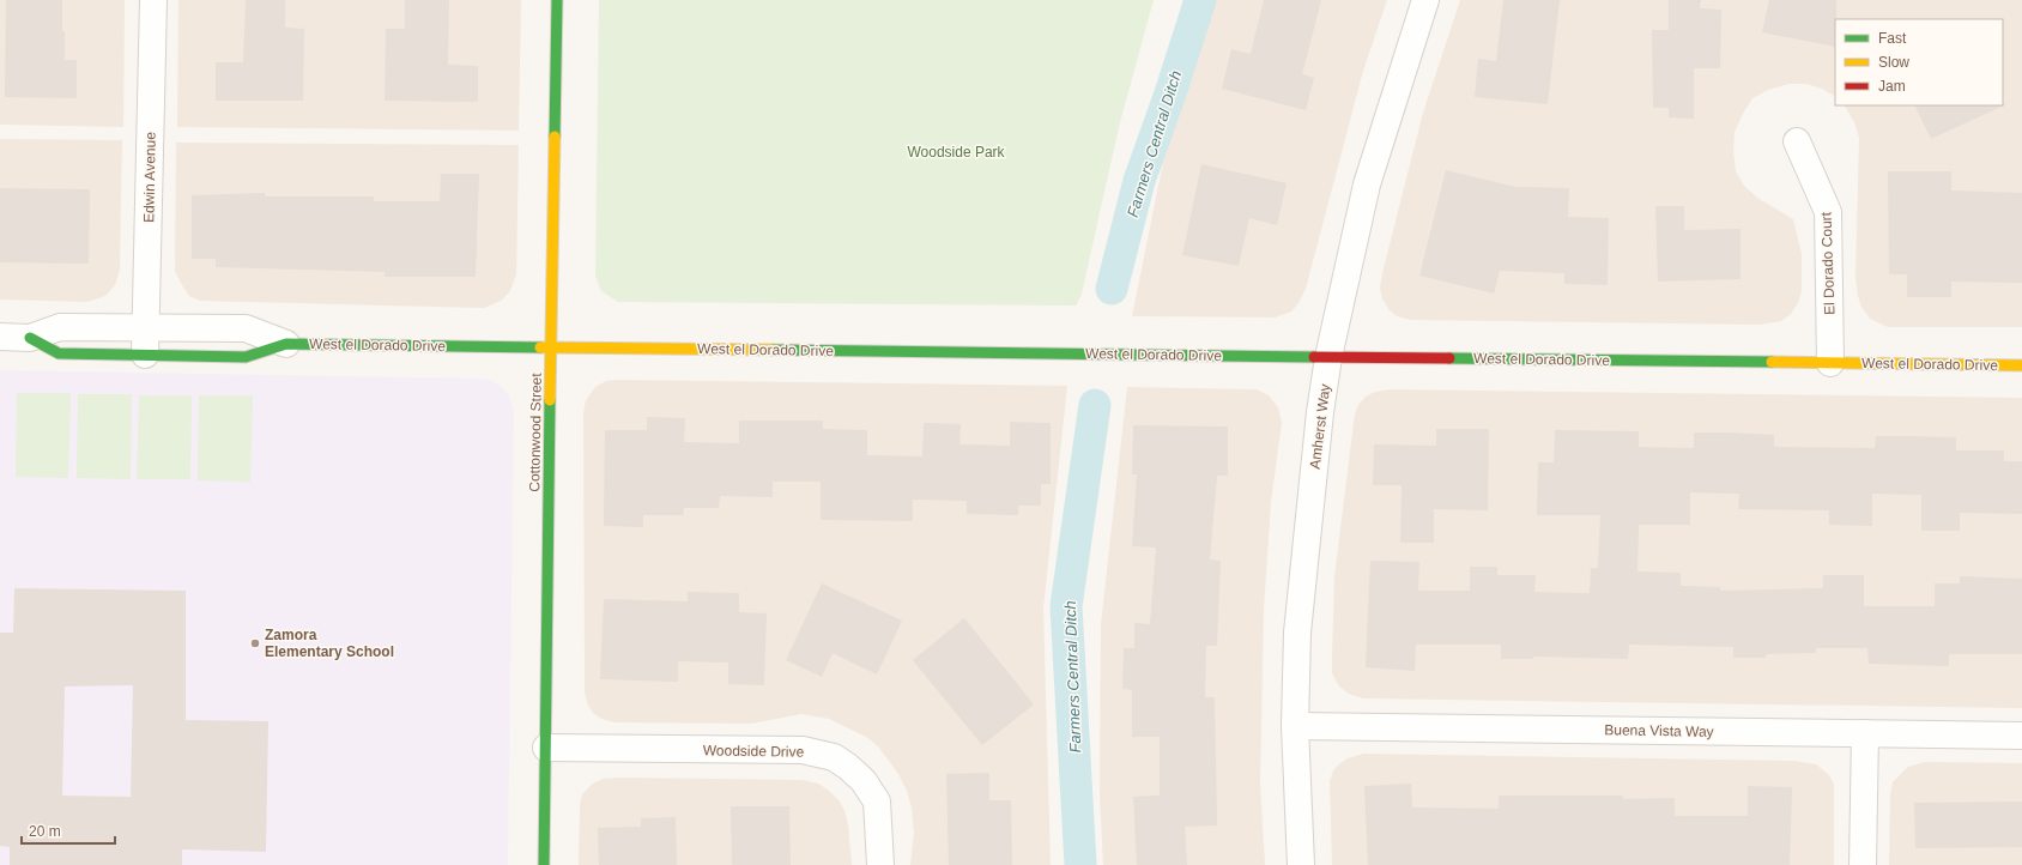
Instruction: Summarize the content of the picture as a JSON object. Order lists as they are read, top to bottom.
{
  "streets": {
    "street": [
      "Edwin Avenue",
      "El Dorado Court",
      "West el Dorado Drive",
      "Amherst Way",
      "Cottonwood Street",
      "Buena Vista Way",
      "Woodside Drive"
    ]
  },
  "crossings": [
    ["Edwin Avenue", "West el Dorado Drive"],
    ["El Dorado Court", "West el Dorado Drive"],
    ["West el Dorado Drive", "Amherst Way"],
    ["West el Dorado Drive", "Cottonwood Street"],
    ["Amherst Way", "Buena Vista Way"],
    ["Cottonwood Street", "Woodside Drive"]
  ],
  "water": ["Farmers Central Ditch"],
  "parks": ["Woodside Park"],
  "places": ["Zamora Elementary School"],
  "legend": ["Fast", "Slow", "Jam"],
  "scale_bar": "20 m"
}
